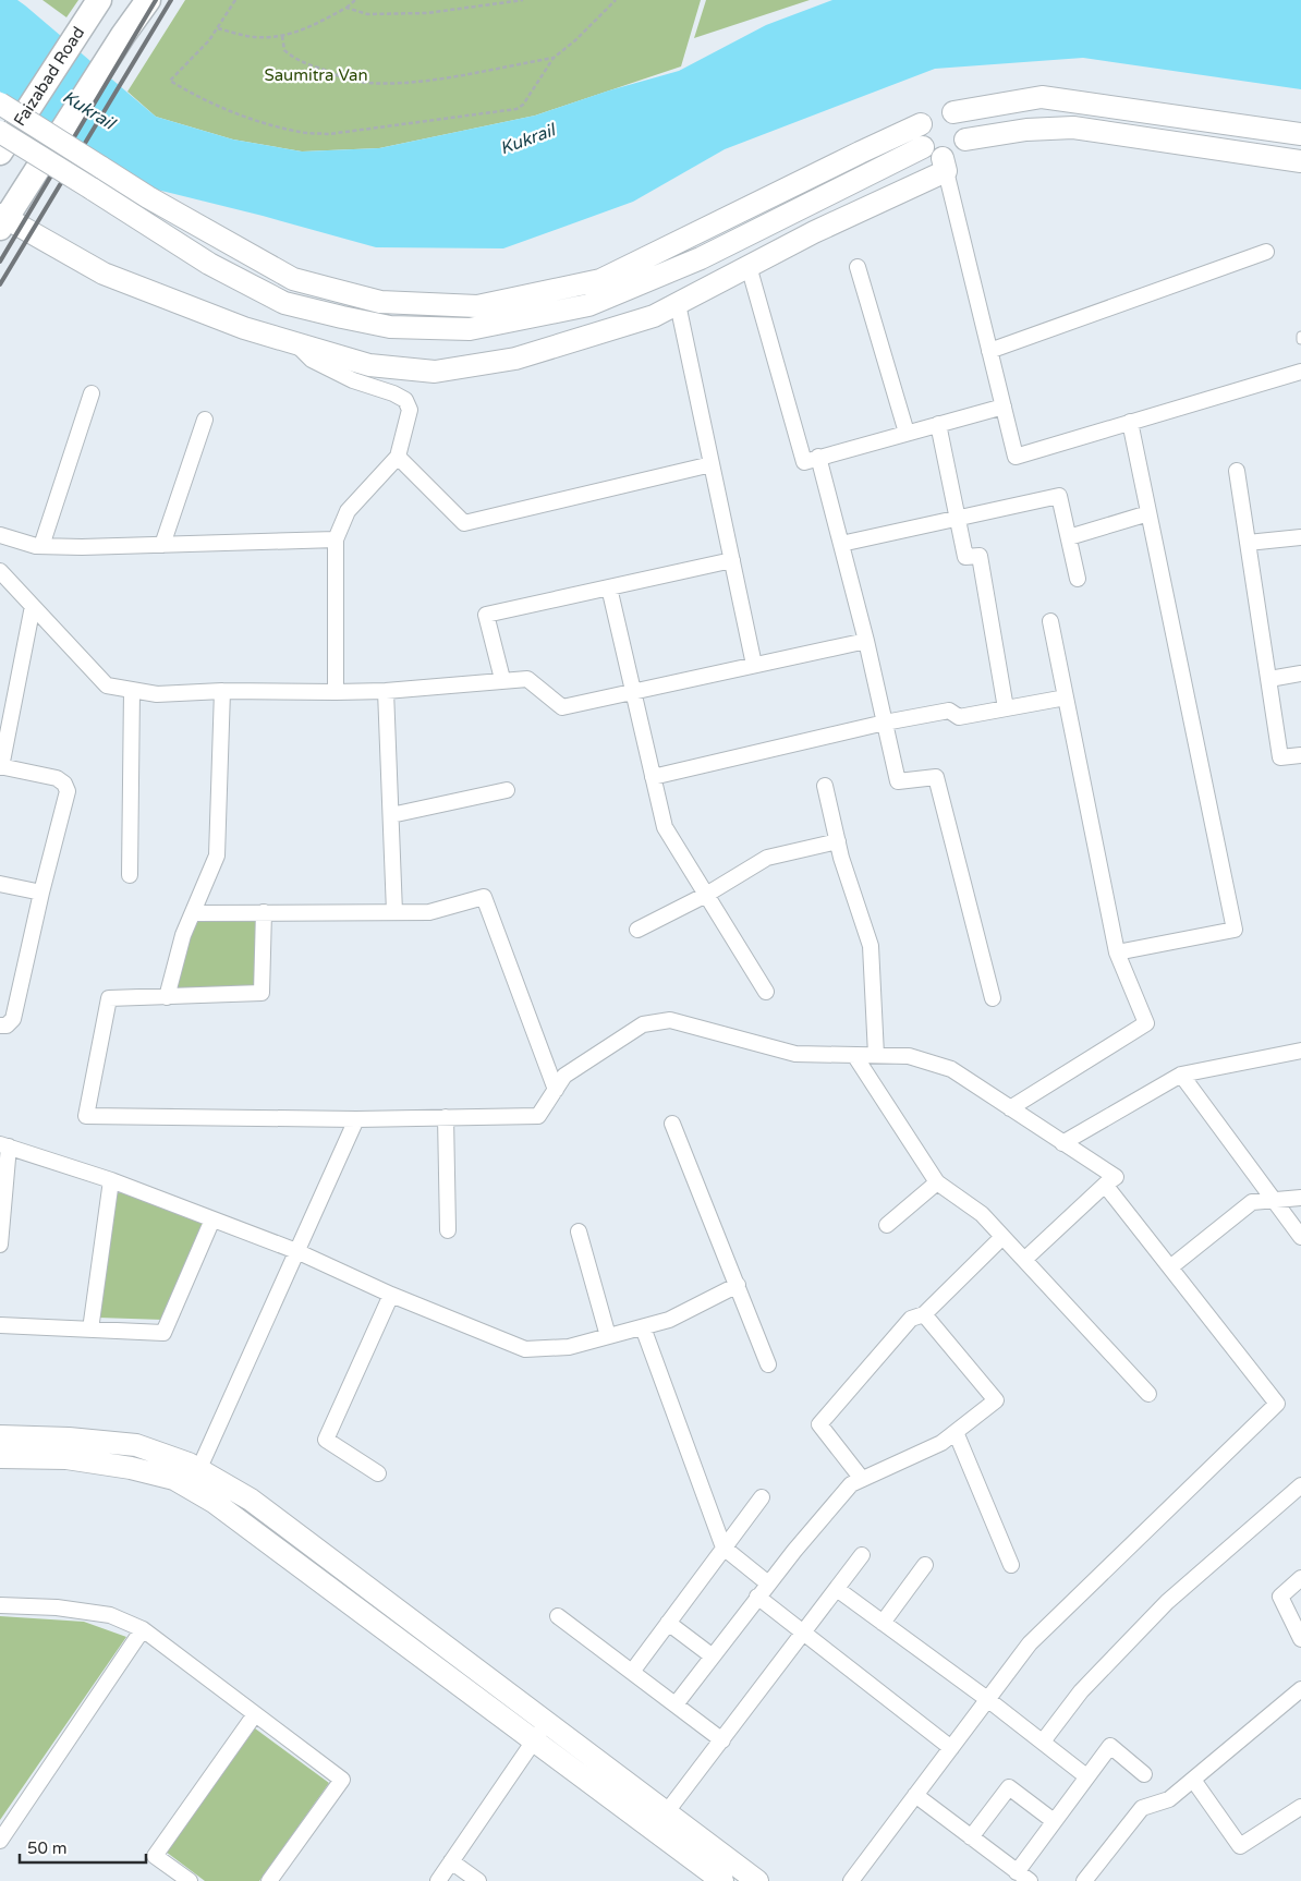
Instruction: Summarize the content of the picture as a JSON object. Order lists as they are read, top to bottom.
{
  "streets": {
    "main road": ["Faizabad Road"]
  },
  "water": ["Kukrail"],
  "parks": ["Saumitra Van"],
  "scale_bar": "50 m"
}
